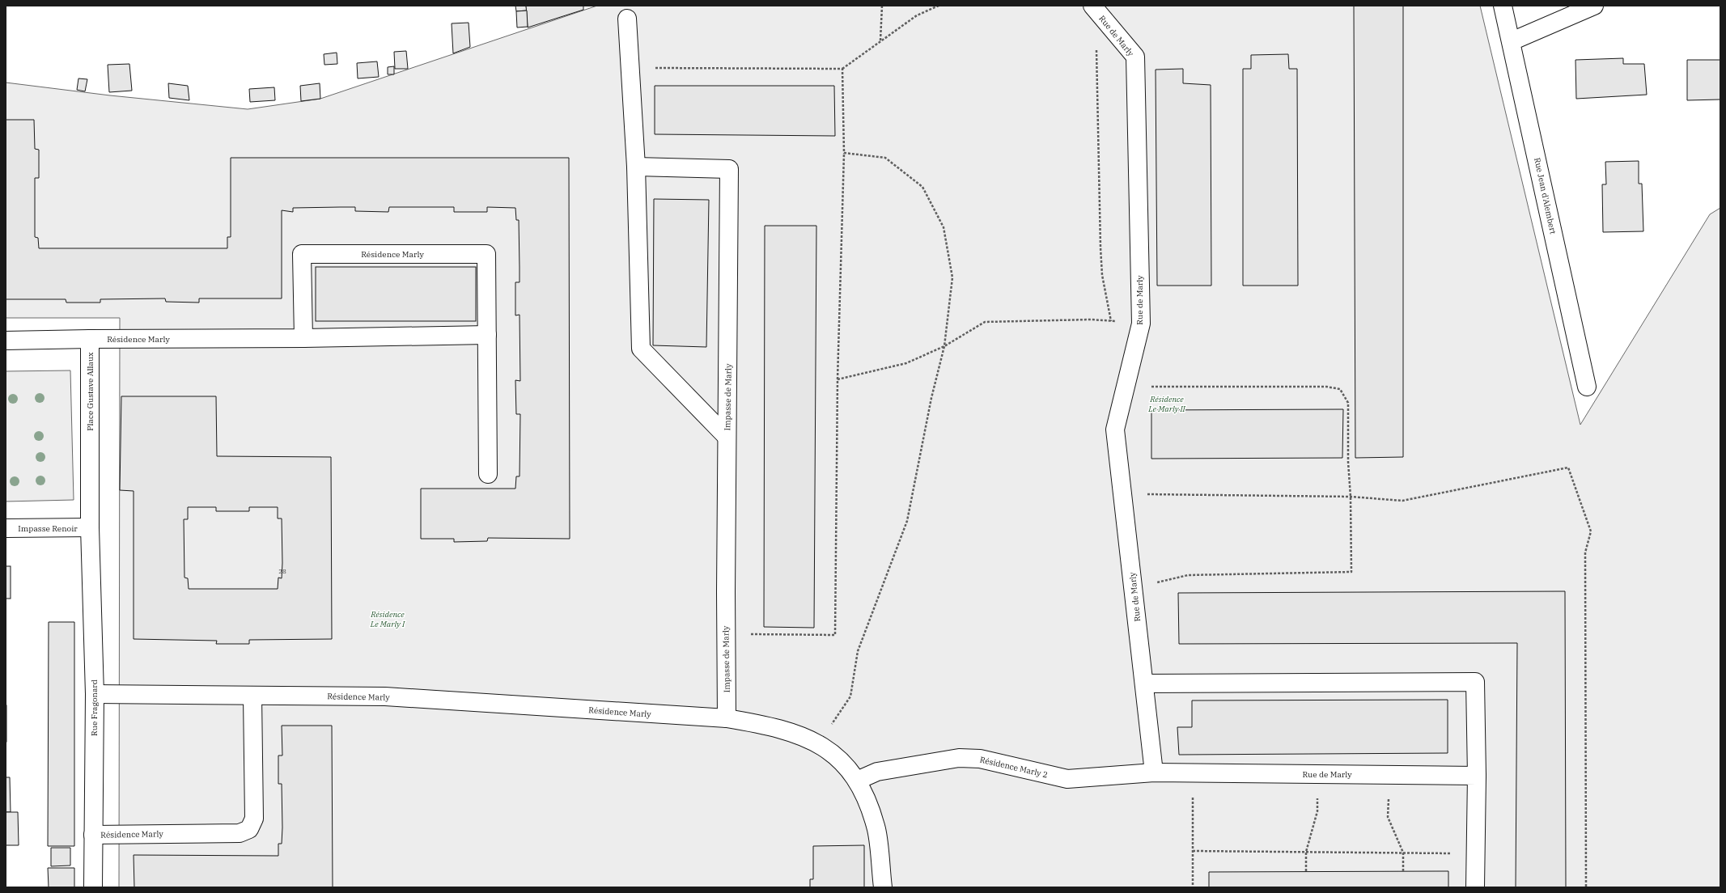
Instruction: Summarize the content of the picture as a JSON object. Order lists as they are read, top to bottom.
{
  "streets": {
    "street": [
      "Rue de Marly",
      "Rue Jean d'Alembert",
      "Résidence Marly",
      "Place Gustave Allaux",
      "Impasse de Marly",
      "Impasse Renoir",
      "Rue Fragonard",
      "Résidence Marly 2"
    ]
  },
  "crossings": [
    ["Rue de Marly", "Résidence Marly 2"],
    ["Résidence Marly", "Place Gustave Allaux"],
    ["Résidence Marly", "Impasse de Marly"],
    ["Résidence Marly", "Rue Fragonard"],
    ["Résidence Marly", "Résidence Marly 2"],
    ["Place Gustave Allaux", "Impasse Renoir"],
    ["Place Gustave Allaux", "Rue Fragonard"],
    ["Impasse Renoir", "Rue Fragonard"]
  ],
  "parks": ["Résidence Le Marly II", "Résidence Le Marly I"],
  "house_numbers": ["28"]
}
